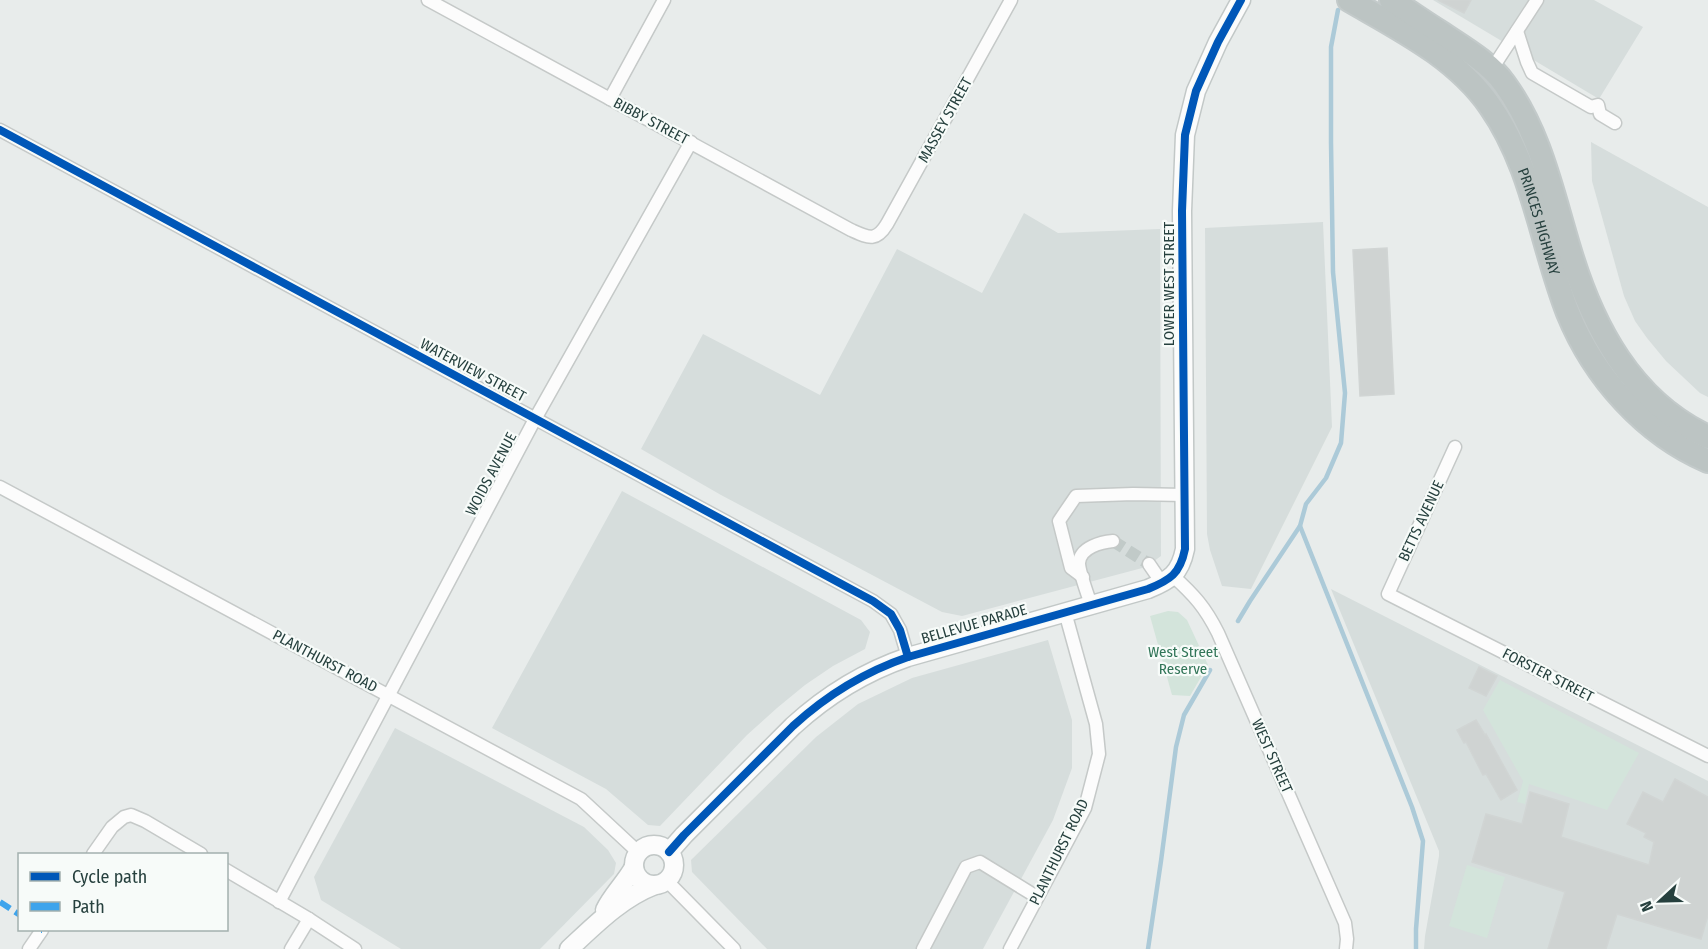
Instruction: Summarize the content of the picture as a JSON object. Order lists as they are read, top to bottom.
{
  "streets": {
    "highway": ["PRINCES HIGHWAY"],
    "street": [
      "MASSEY STREET",
      "BIBBY STREET",
      "LOWER WEST STREET",
      "WATERVIEW STREET",
      "WOIDS AVENUE",
      "BETTS AVENUE",
      "BELLEVUE PARADE",
      "PLANTHURST ROAD",
      "FORSTER STREET",
      "WEST STREET"
    ]
  },
  "crossings": [
    ["MASSEY STREET", "BIBBY STREET"],
    ["BIBBY STREET", "WOIDS AVENUE"],
    ["LOWER WEST STREET", "BELLEVUE PARADE"],
    ["LOWER WEST STREET", "WEST STREET"],
    ["WATERVIEW STREET", "WOIDS AVENUE"],
    ["WATERVIEW STREET", "BELLEVUE PARADE"],
    ["WOIDS AVENUE", "PLANTHURST ROAD"],
    ["BETTS AVENUE", "FORSTER STREET"],
    ["BELLEVUE PARADE", "PLANTHURST ROAD"],
    ["BELLEVUE PARADE", "WEST STREET"]
  ],
  "parks": ["West Street Reserve"],
  "legend": ["Cycle path", "Path"],
  "north": "left"
}
